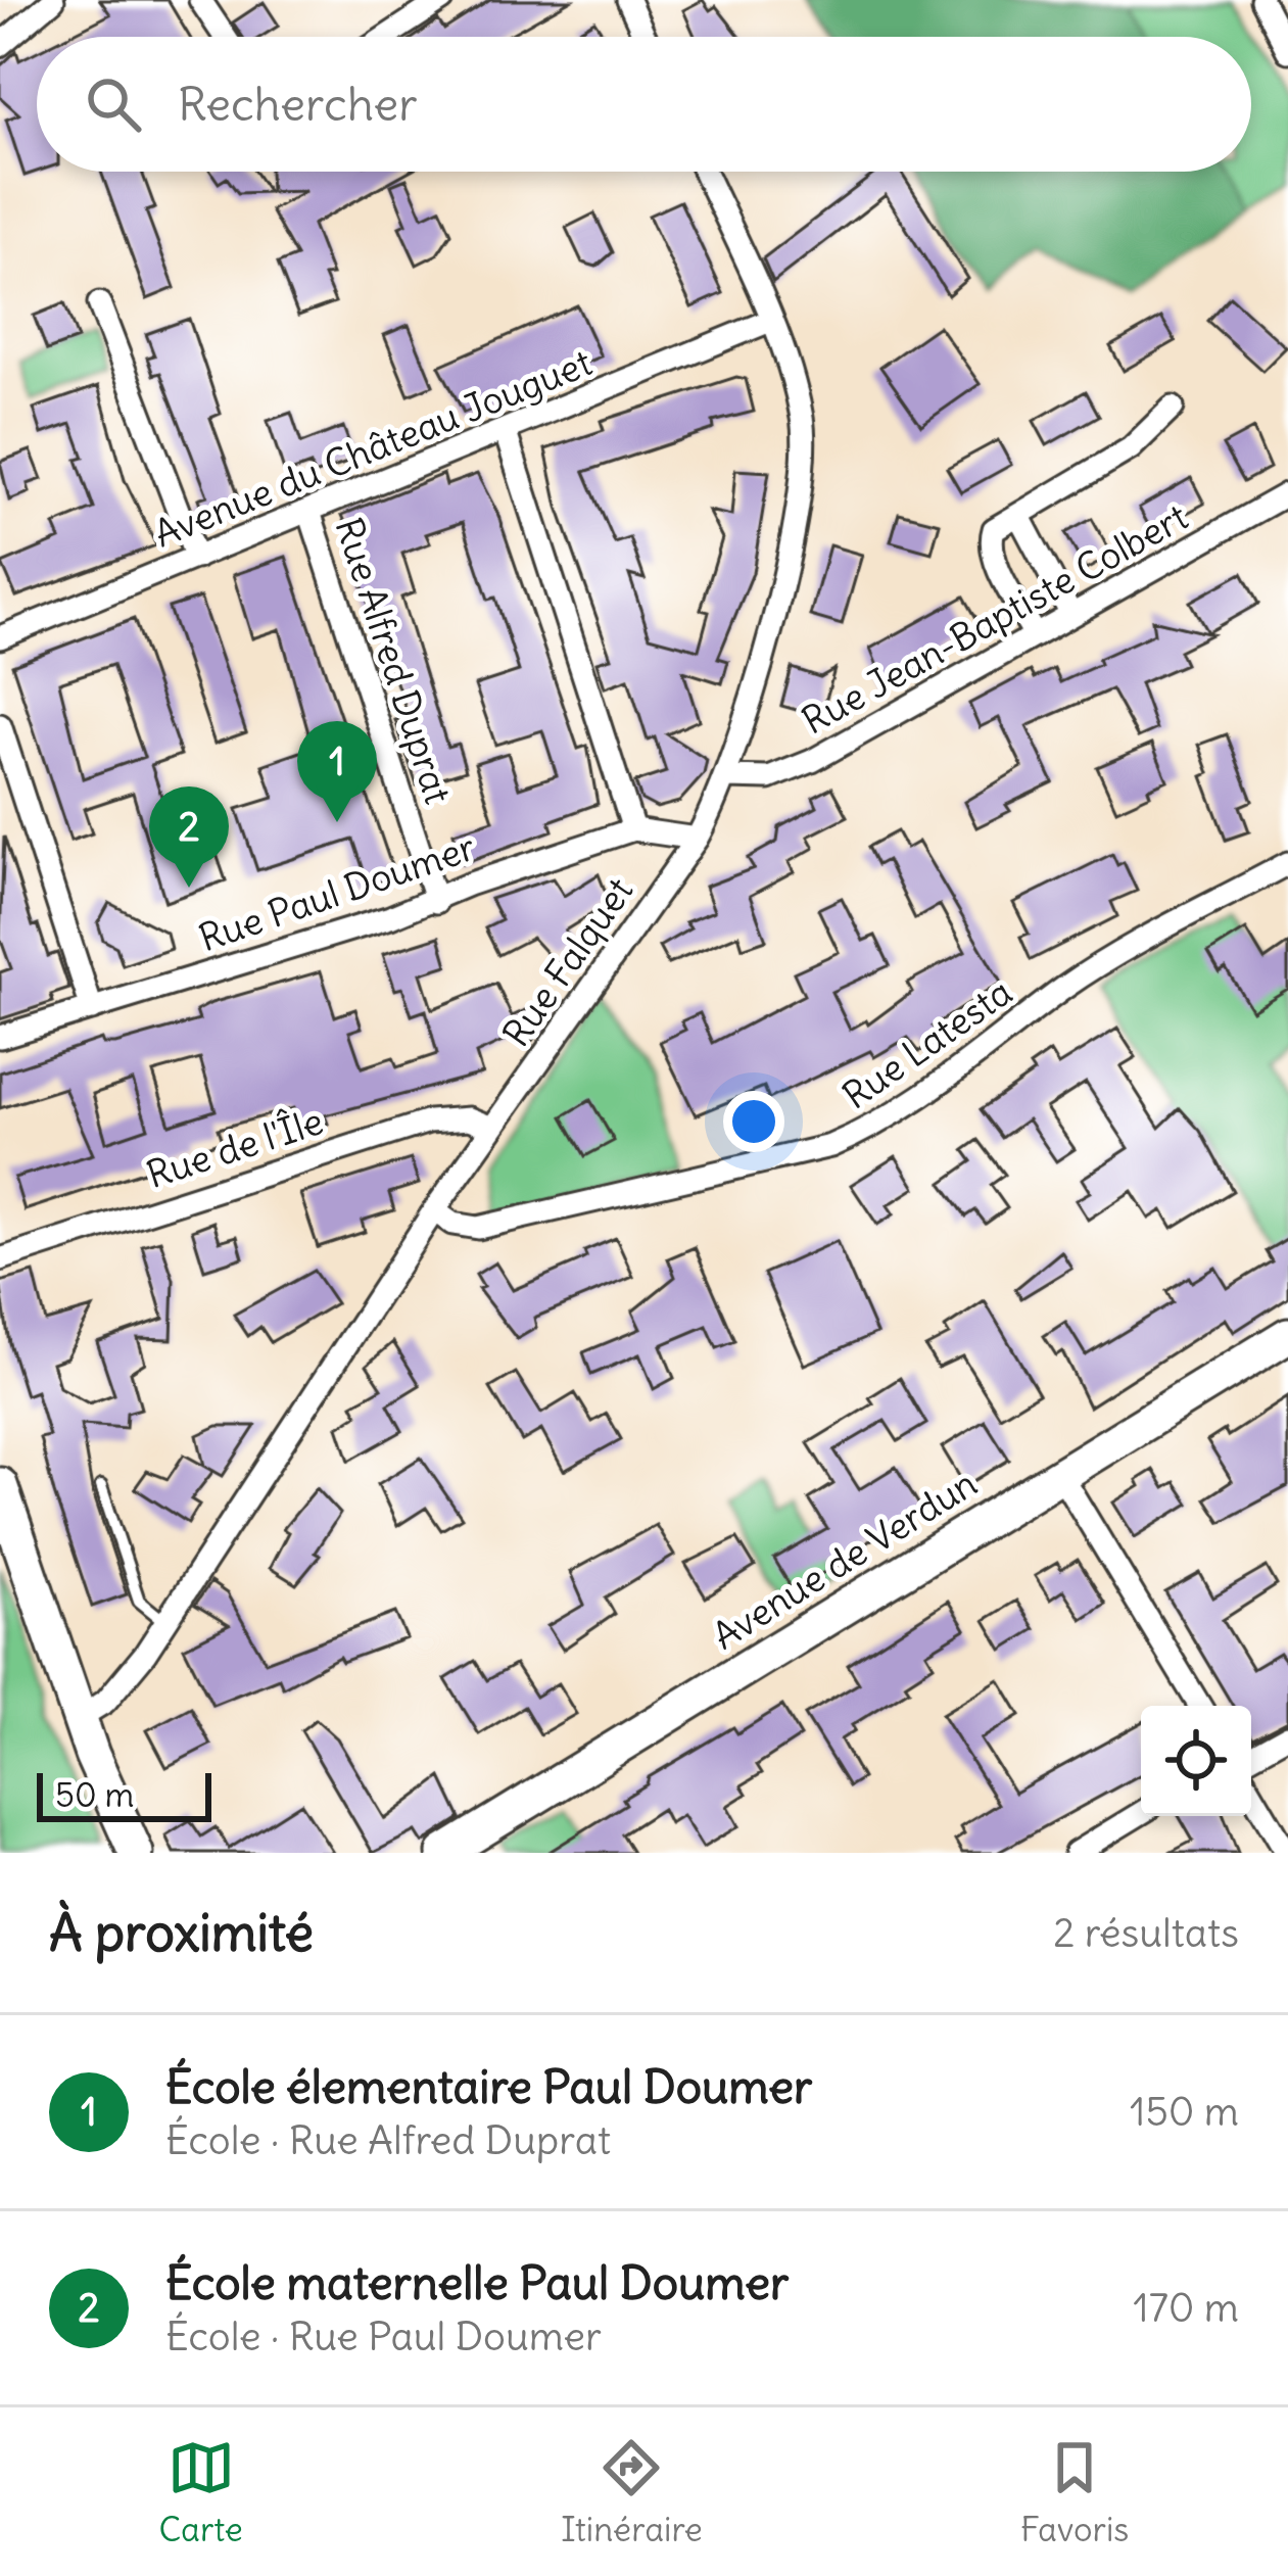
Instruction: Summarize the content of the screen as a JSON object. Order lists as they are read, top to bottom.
{
  "streets": {
    "street": [
      "Avenue du Château Jouguet",
      "Rue Jean-Baptiste Colbert",
      "Rue Alfred Duprat",
      "Rue Paul Doumer",
      "Rue Falquet",
      "Rue Latesta",
      "Rue de l'Île",
      "Avenue de Verdun"
    ]
  },
  "crossings": [
    ["Avenue du Château Jouguet", "Rue Alfred Duprat"],
    ["Avenue du Château Jouguet", "Rue Falquet"],
    ["Rue Jean-Baptiste Colbert", "Rue Falquet"],
    ["Rue Alfred Duprat", "Rue Paul Doumer"],
    ["Rue Paul Doumer", "Rue Falquet"],
    ["Rue Falquet", "Rue Latesta"],
    ["Rue Falquet", "Rue de l'Île"]
  ],
  "scale_bar": "50 m",
  "page": {
    "search": "Rechercher",
    "pins": ["1", "2"],
    "scale": "50 m",
    "heading": ["À proximité", "2 résultats"],
    "list": [
      {
        "mark": "1",
        "name": "École élementaire Paul Doumer",
        "note": "École · Rue Alfred Duprat",
        "value": "150 m"
      },
      {
        "mark": "2",
        "name": "École maternelle Paul Doumer",
        "note": "École · Rue Paul Doumer",
        "value": "170 m"
      }
    ],
    "nav": ["Carte", "Itinéraire", "Favoris"]
  }
}
